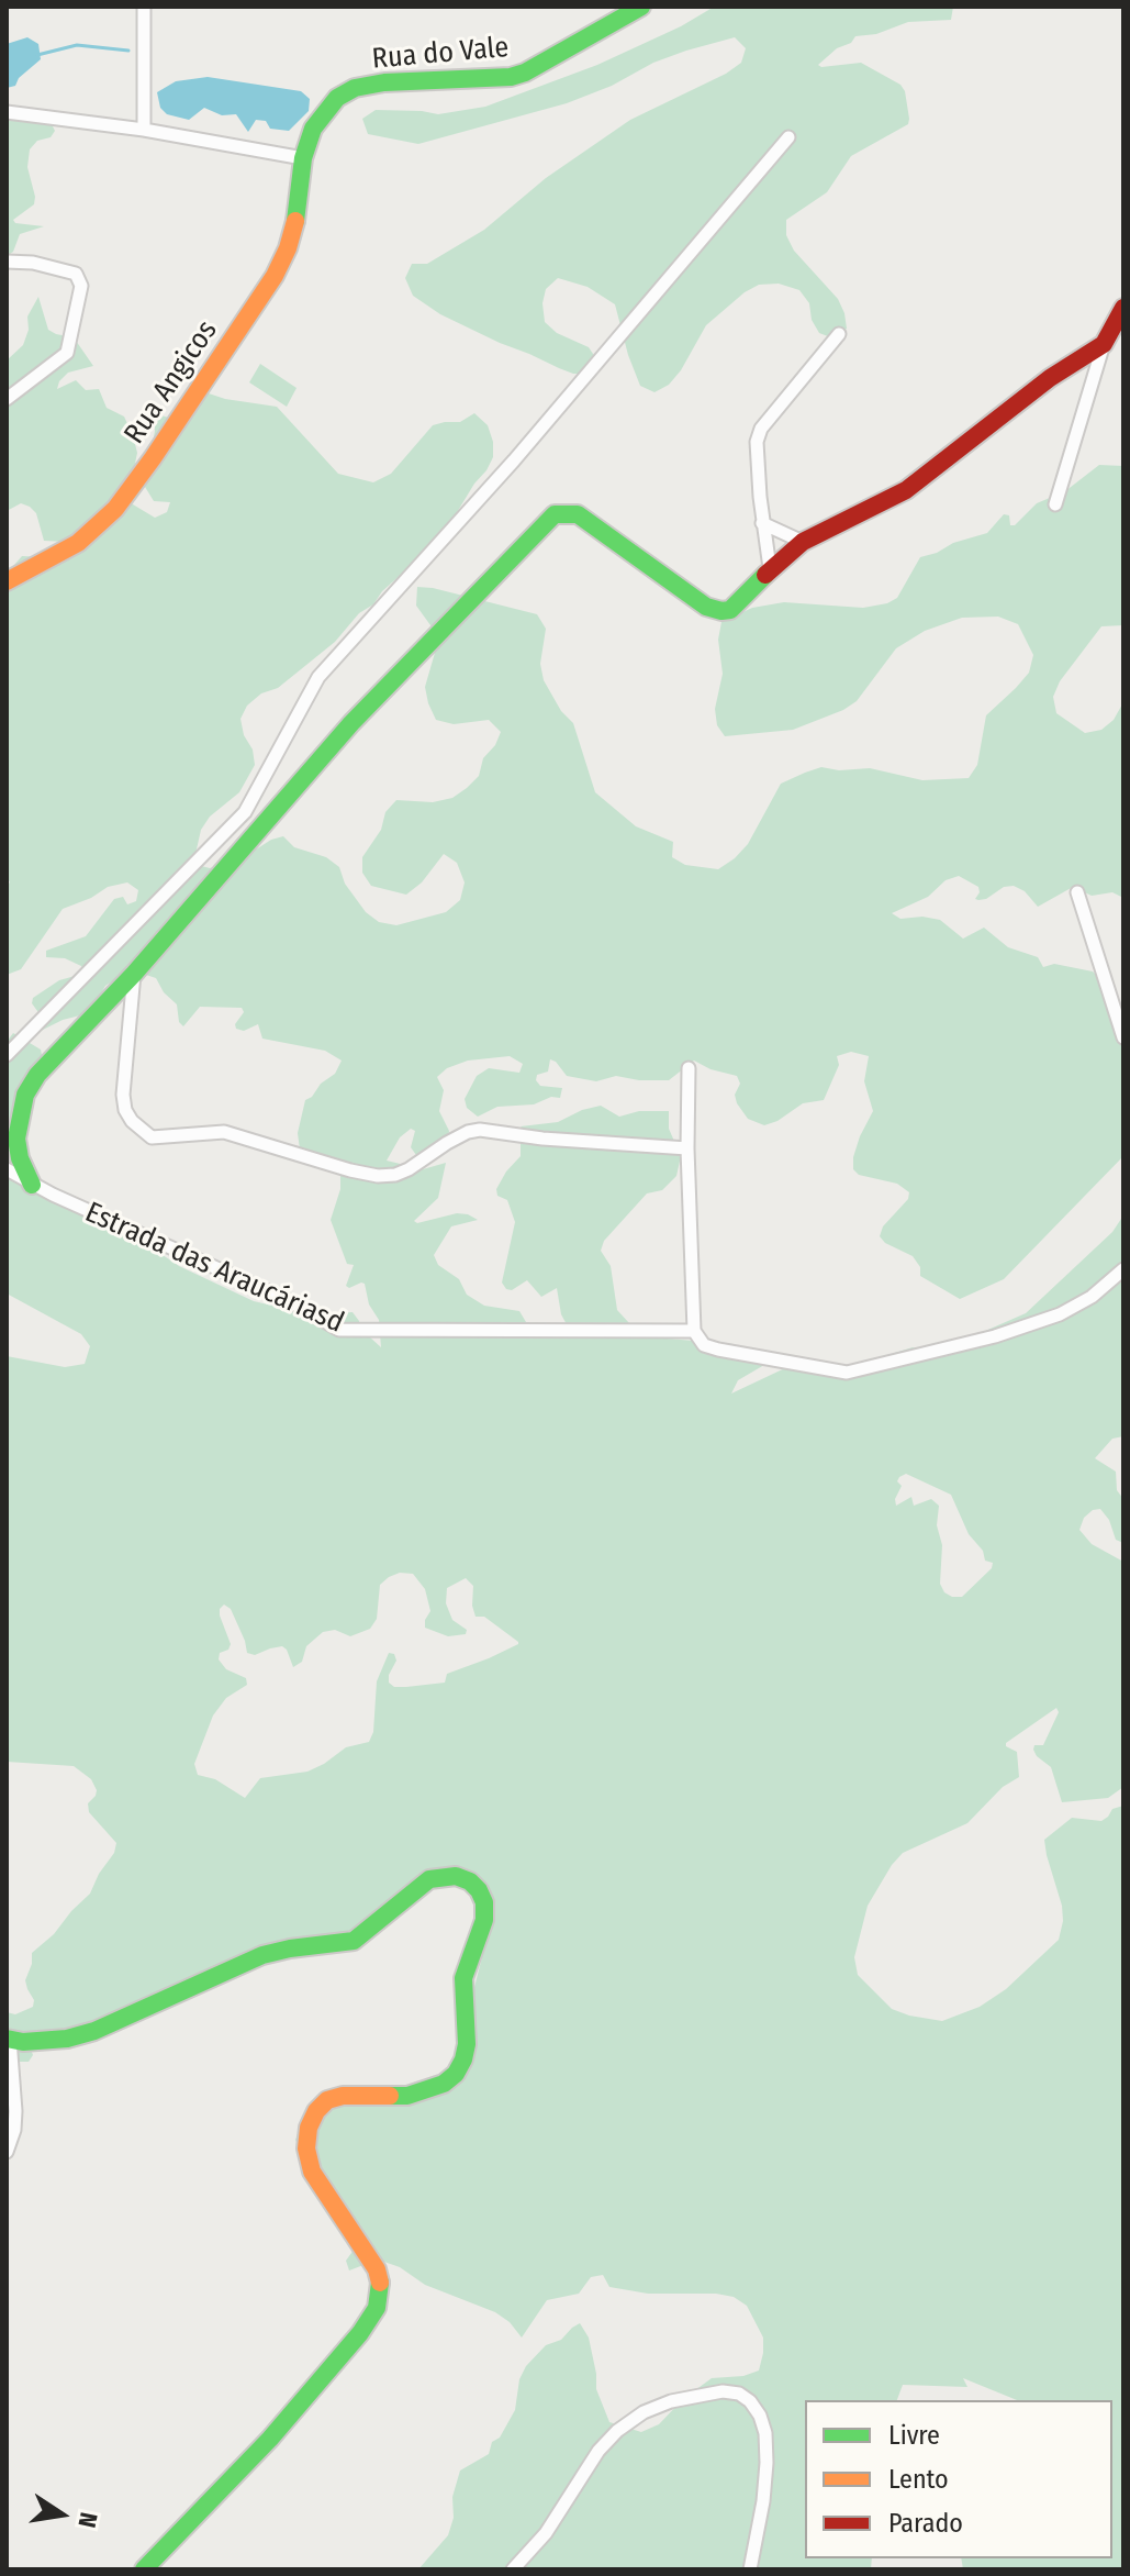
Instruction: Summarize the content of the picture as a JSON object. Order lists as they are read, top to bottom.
{
  "streets": {
    "street": ["Rua do Vale", "Rua Angicos", "Estrada das Araucáriasd"]
  },
  "crossings": [
    ["Rua do Vale", "Rua Angicos"]
  ],
  "legend": ["Livre", "Lento", "Parado"],
  "north": "right"
}
